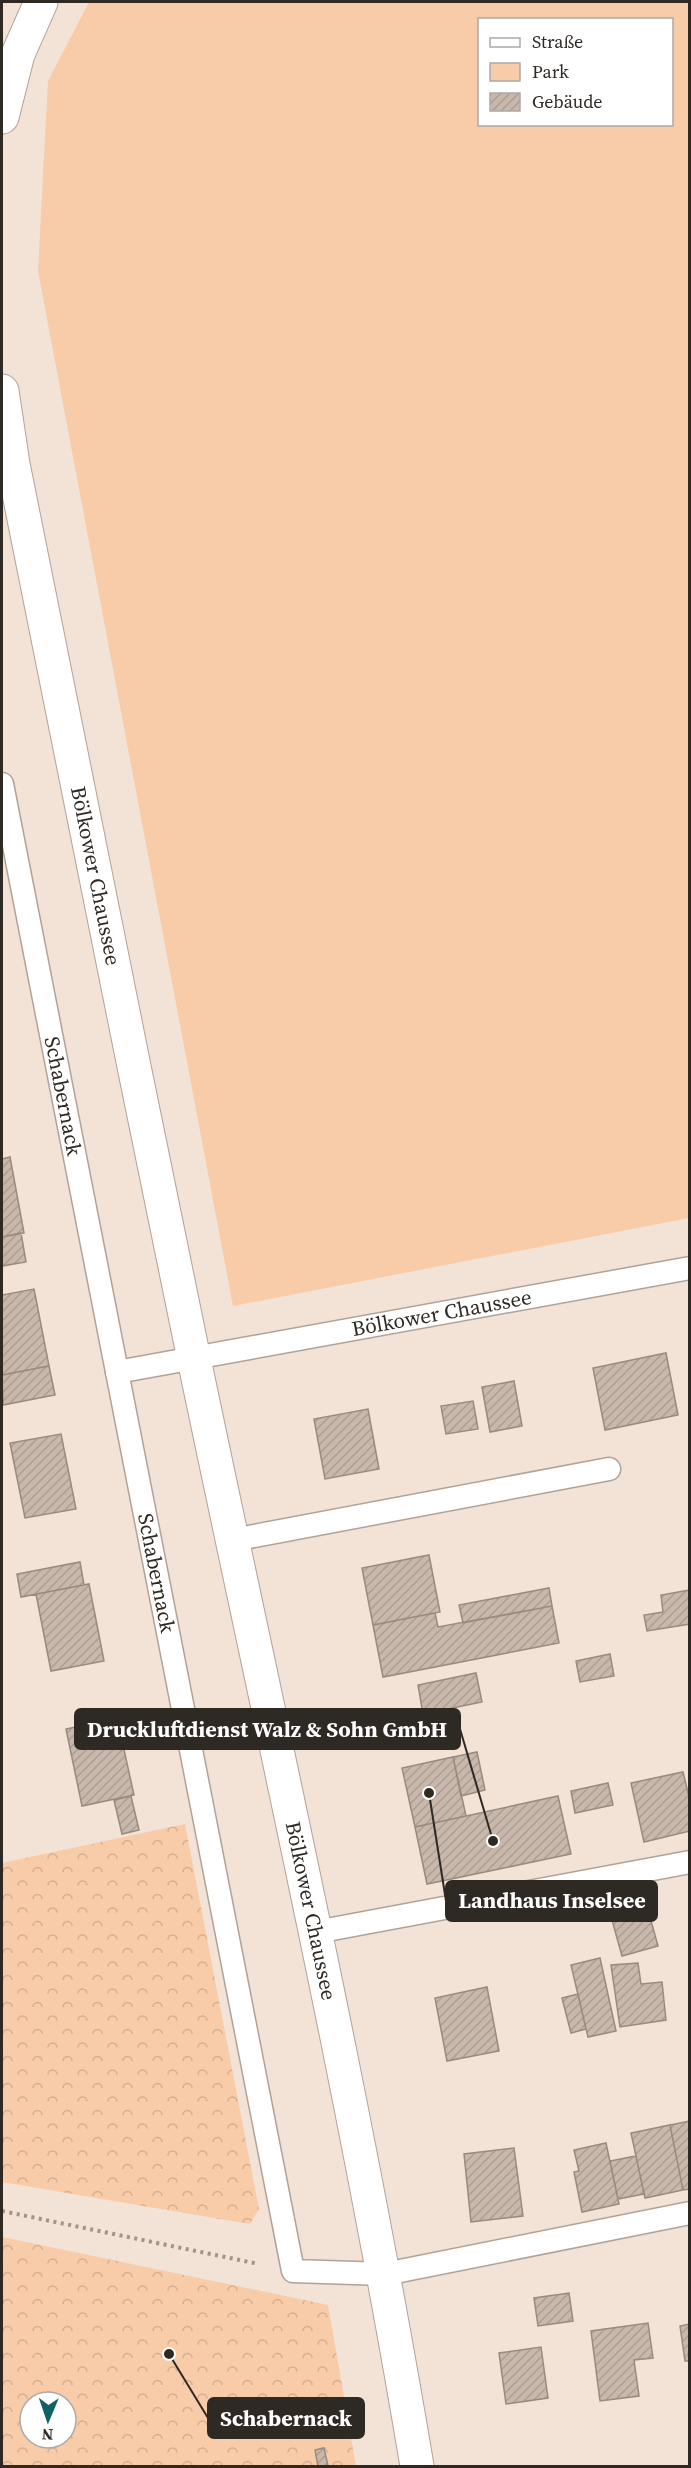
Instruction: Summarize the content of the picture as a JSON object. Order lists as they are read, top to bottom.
{
  "streets": {
    "street": ["Bölkower Chaussee"],
    "lane": ["Schabernack"]
  },
  "crossings": [
    ["Bölkower Chaussee", "Schabernack"]
  ],
  "places": ["Landhaus Inselsee", "Druckluftdienst Walz & Sohn GmbH", "Schabernack"],
  "legend": ["Straße", "Park", "Gebäude"],
  "north": "bottom"
}
